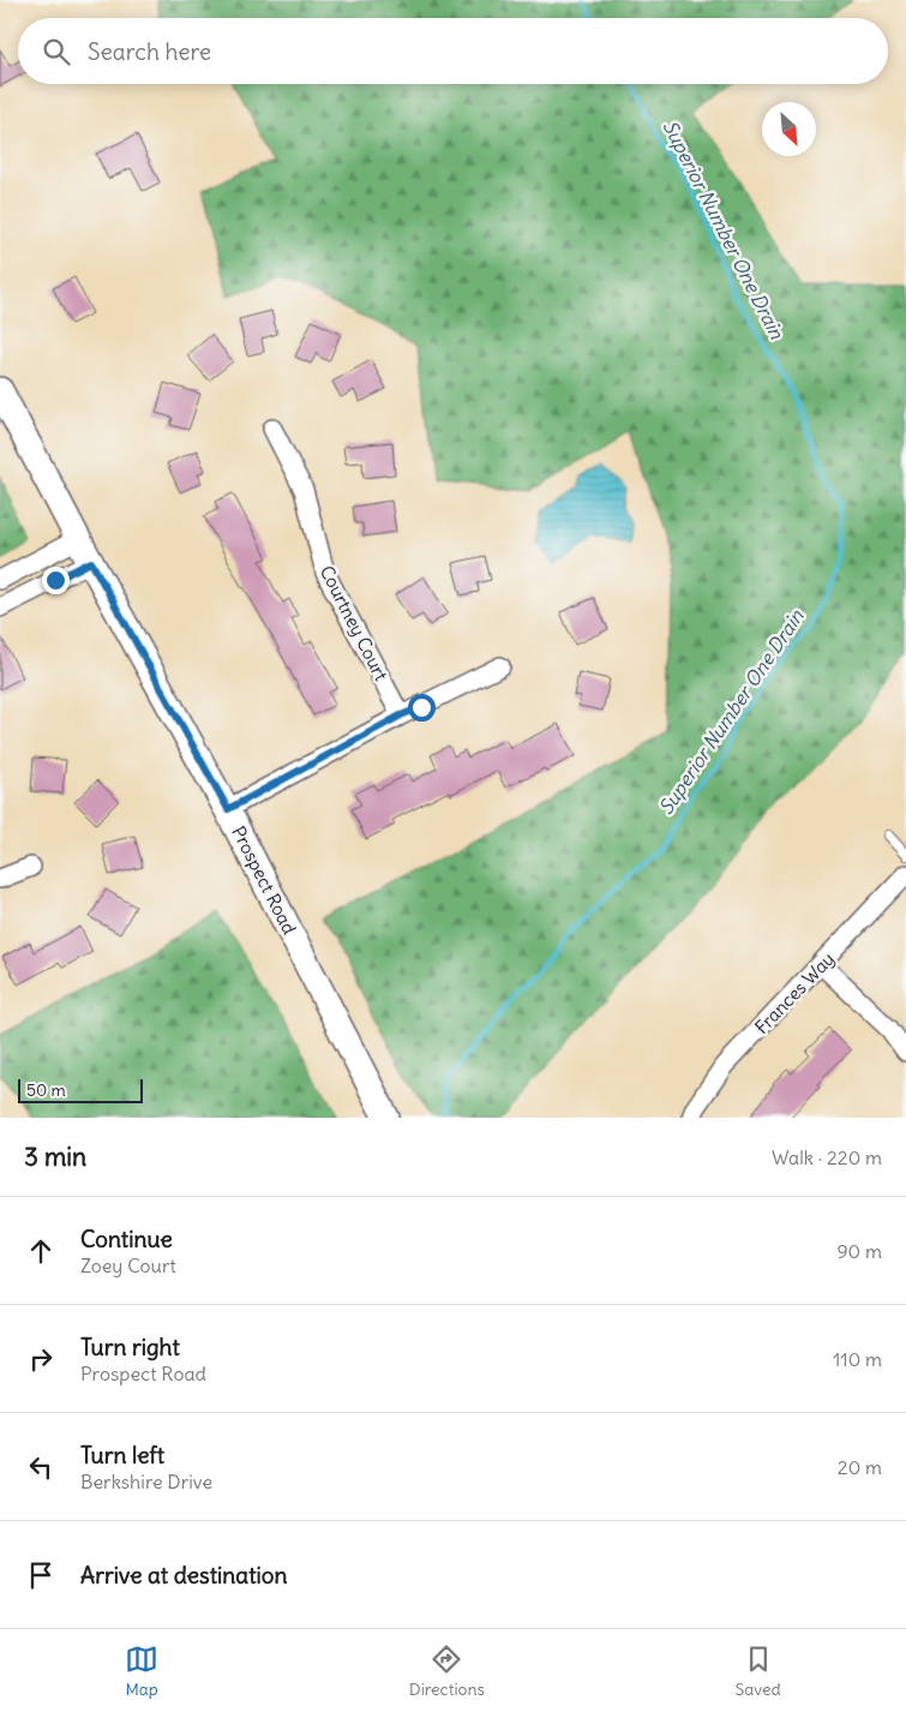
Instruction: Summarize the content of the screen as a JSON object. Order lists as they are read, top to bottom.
{
  "streets": {
    "main road": ["Prospect Road"],
    "street": ["Courtney Court", "Frances Way"]
  },
  "water": ["Superior Number One Drain"],
  "scale_bar": "50 m",
  "north": "bottom right",
  "page": {
    "search": "Search here",
    "scale": "50 m",
    "heading": ["3 min", "Walk · 220 m"],
    "list": [
      ["Continue", "Zoey Court", "90 m"],
      ["Turn right", "Prospect Road", "110 m"],
      ["Turn left", "Berkshire Drive", "20 m"],
      "Arrive at destination"
    ],
    "nav": ["Map", "Directions", "Saved"]
  }
}
